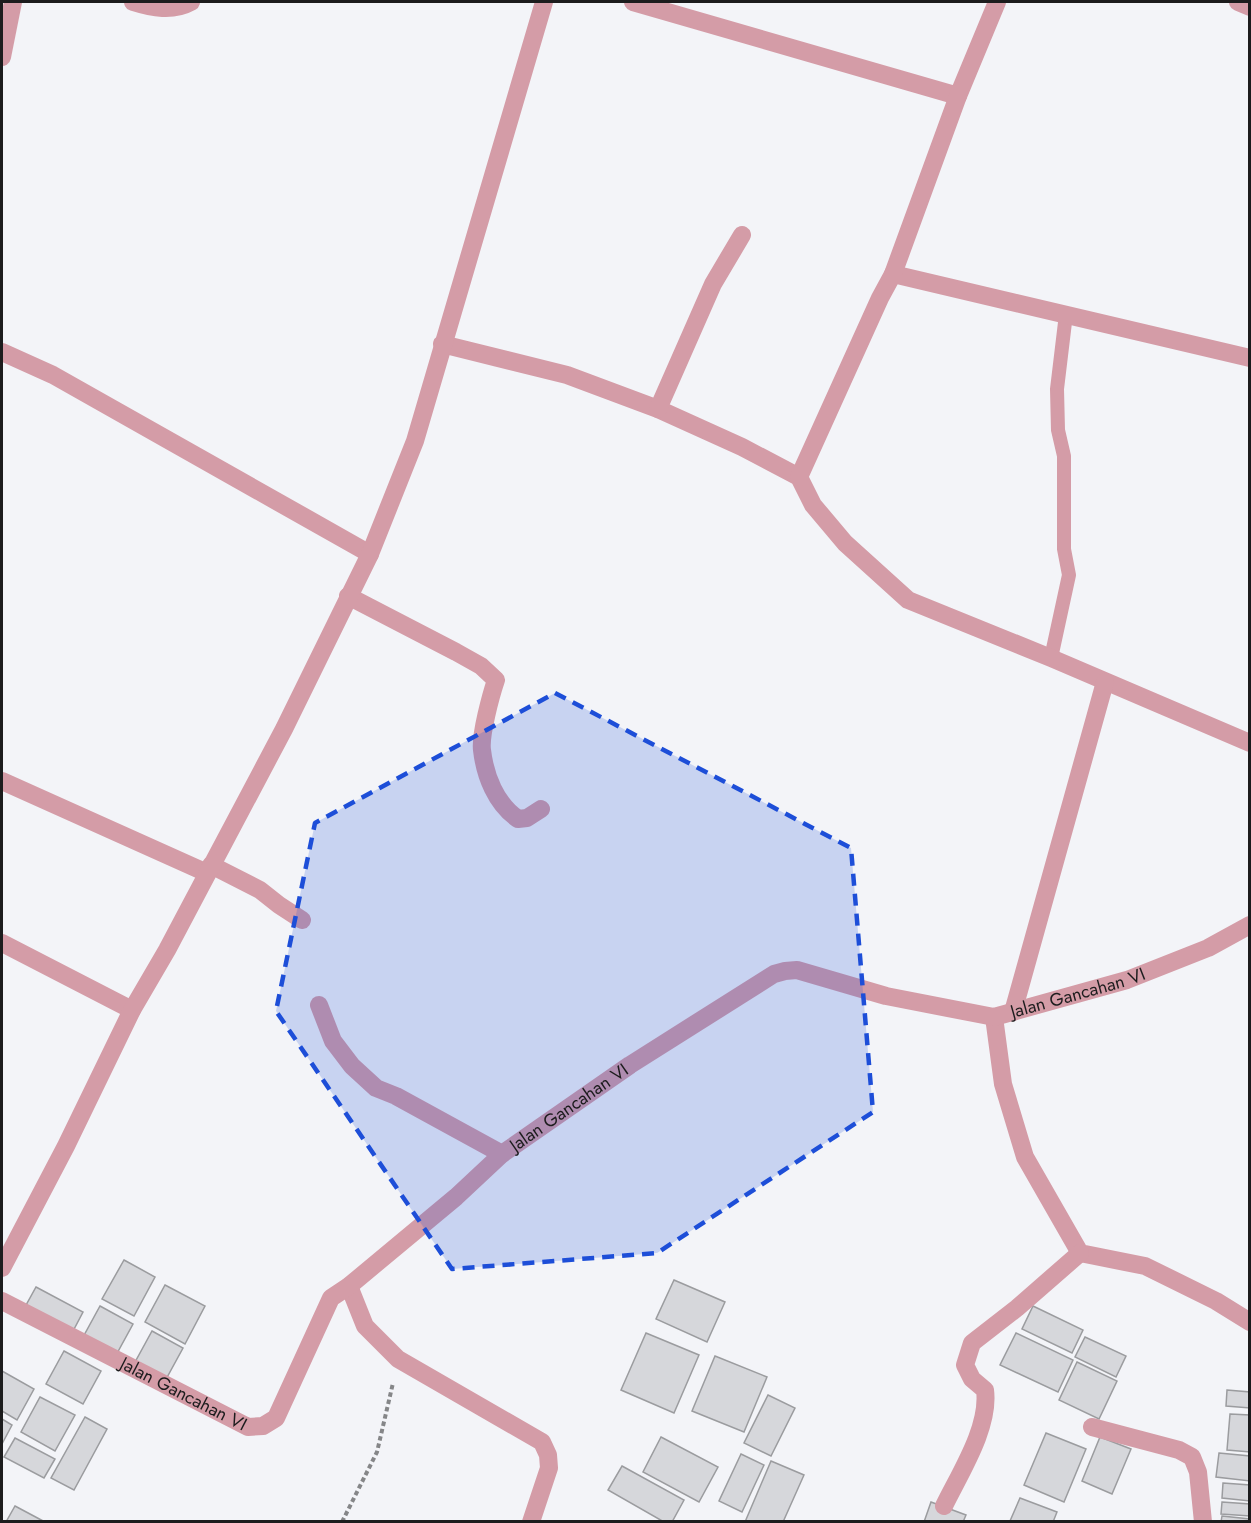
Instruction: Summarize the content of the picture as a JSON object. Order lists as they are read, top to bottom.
{
  "streets": {
    "street": ["Jalan Gancahan VI"]
  }
}
